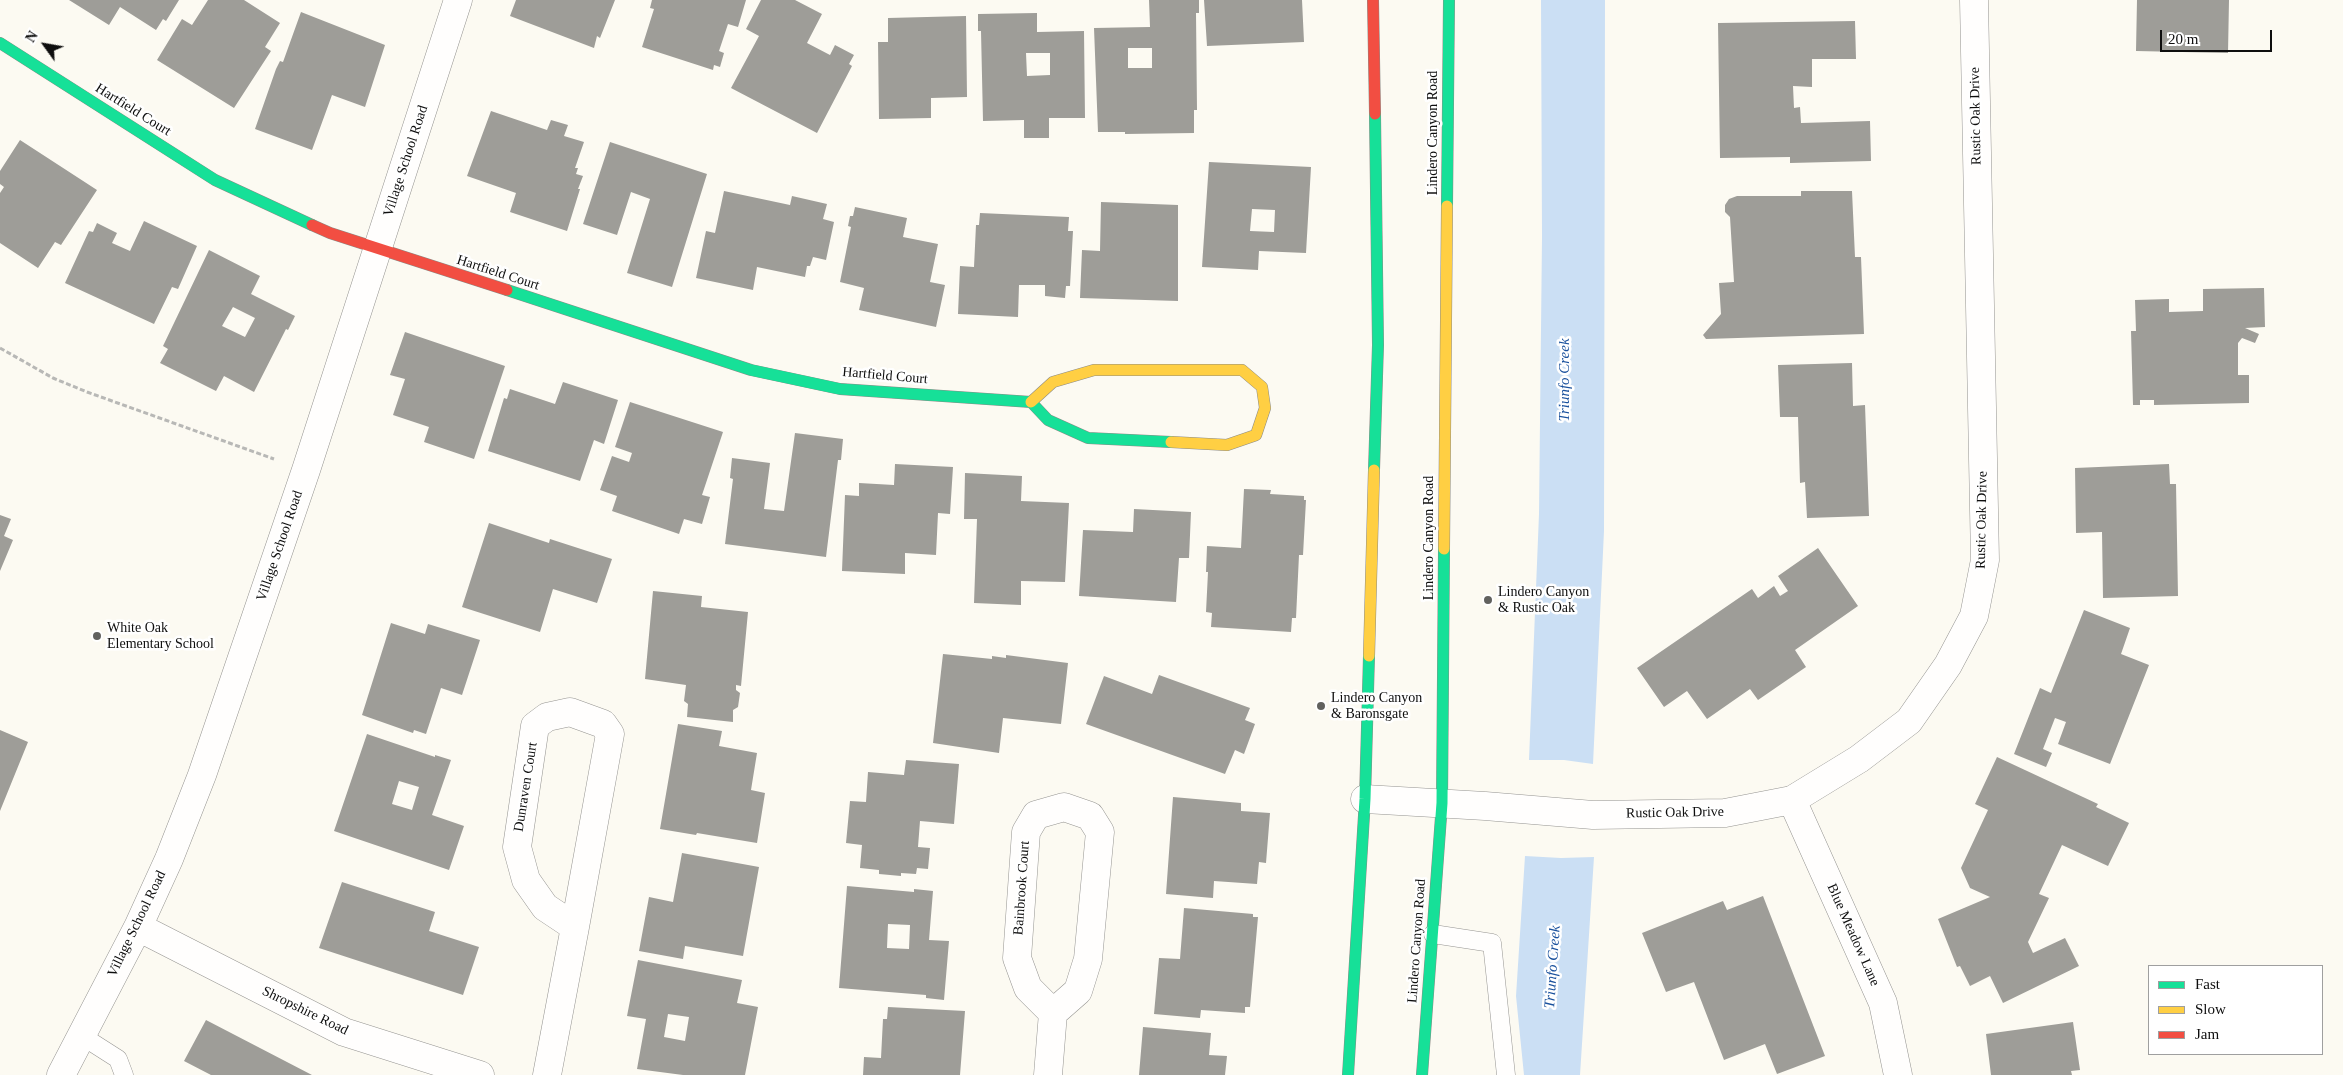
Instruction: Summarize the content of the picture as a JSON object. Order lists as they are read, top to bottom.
{
  "streets": {
    "street": [
      "Hartfield Court",
      "Rustic Oak Drive",
      "Lindero Canyon Road",
      "Village School Road",
      "Dunraven Court",
      "Bainbrook Court",
      "Blue Meadow Lane",
      "Shropshire Road"
    ]
  },
  "crossings": [
    ["Hartfield Court", "Village School Road"],
    ["Rustic Oak Drive", "Lindero Canyon Road"],
    ["Rustic Oak Drive", "Blue Meadow Lane"],
    ["Village School Road", "Shropshire Road"]
  ],
  "water": ["Triunfo Creek"],
  "places": ["Lindero Canyon & Rustic Oak", "White Oak Elementary School", "Lindero Canyon & Baronsgate"],
  "legend": ["Fast", "Slow", "Jam"],
  "scale_bar": "20 m",
  "north": "top left"
}
